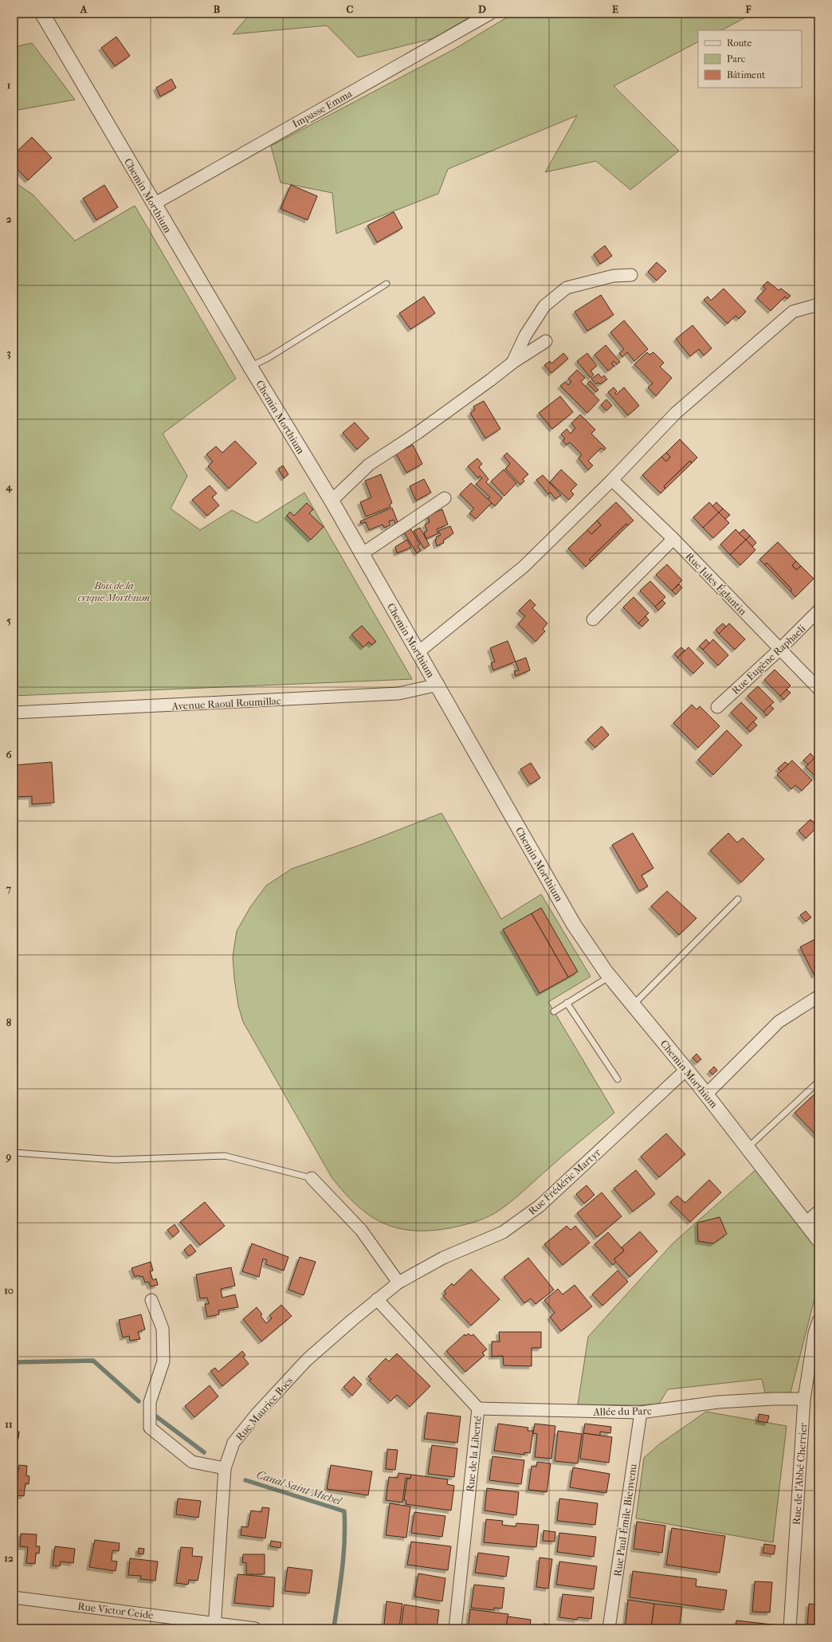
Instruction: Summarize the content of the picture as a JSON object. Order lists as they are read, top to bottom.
{
  "streets": {
    "street": [
      "Impasse Emma",
      "Chemin Morthium",
      "Rue Jules Églantin",
      "Rue Eugène Raphaeli",
      "Avenue Raoul Roumillac",
      "Rue Frédéric Martyr",
      "Rue Maurice Bocs",
      "Allée du Parc",
      "Rue de la Liberté",
      "Rue de l'Abbé Cherrier",
      "Rue Paul-Émile Bienvenu",
      "Rue Victor Ceide"
    ]
  },
  "crossings": [
    ["Impasse Emma", "Chemin Morthium"],
    ["Chemin Morthium", "Avenue Raoul Roumillac"],
    ["Chemin Morthium", "Rue Frédéric Martyr"],
    ["Rue Jules Églantin", "Rue Eugène Raphaeli"],
    ["Rue Frédéric Martyr", "Rue Maurice Bocs"],
    ["Rue Frédéric Martyr", "Rue de la Liberté"],
    ["Rue Maurice Bocs", "Rue de la Liberté"],
    ["Rue Maurice Bocs", "Rue Victor Ceide"],
    ["Allée du Parc", "Rue de la Liberté"],
    ["Allée du Parc", "Rue de l'Abbé Cherrier"],
    ["Allée du Parc", "Rue Paul-Émile Bienvenu"]
  ],
  "water": ["Canal Saint-Michel"],
  "parks": ["Bois de la crique Morthium"],
  "legend": ["Route", "Parc", "Bâtiment"],
  "grid": {
    "columns": [
      "A",
      "B",
      "C",
      "D",
      "E",
      "F"
    ],
    "rows": [
      "1",
      "2",
      "3",
      "4",
      "5",
      "6",
      "7",
      "8",
      "9",
      "10",
      "11",
      "12"
    ]
  }
}
